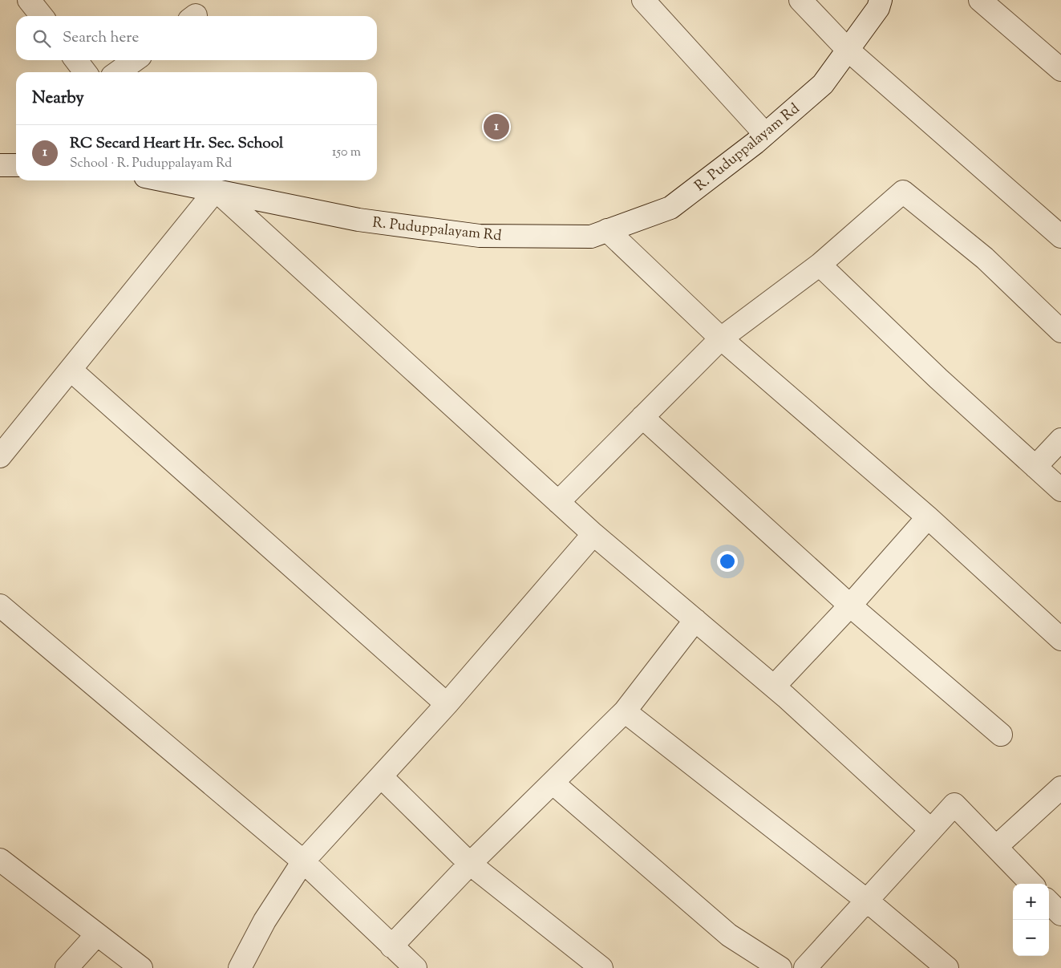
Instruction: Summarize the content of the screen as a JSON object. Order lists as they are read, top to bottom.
{
  "streets": {
    "street": ["R. Puduppalayam Rd"]
  },
  "page": {
    "search": "Search here",
    "heading": "Nearby",
    "pins": "1",
    "list": [
      {
        "mark": "1",
        "name": "RC Secard Heart Hr. Sec. School",
        "note": "School · R. Puduppalayam Rd",
        "value": "150 m"
      }
    ],
    "map_buttons": ["+", "−"]
  }
}
